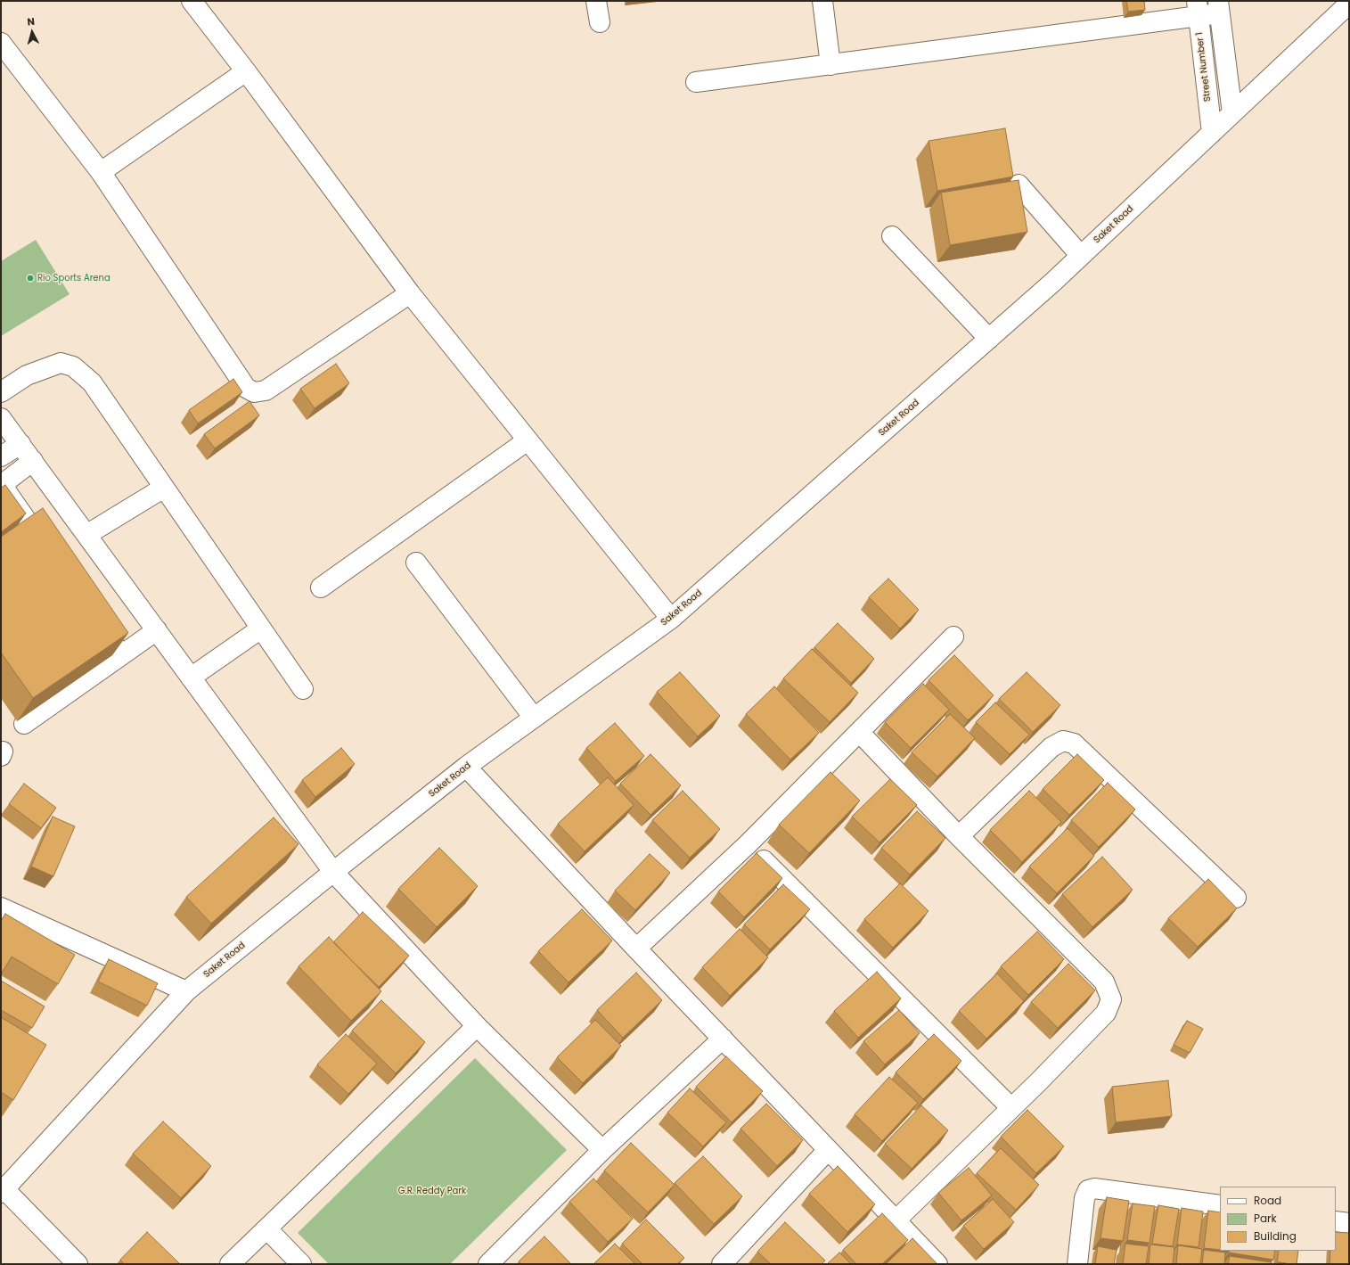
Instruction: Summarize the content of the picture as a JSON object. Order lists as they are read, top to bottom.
{
  "streets": {
    "street": ["Street Number 1", "Saket Road"]
  },
  "crossings": [
    ["Street Number 1", "Saket Road"]
  ],
  "parks": ["G.R. Reddy Park"],
  "places": ["Rio Sports Arena"],
  "legend": ["Road", "Park", "Building"],
  "north": "top"
}
